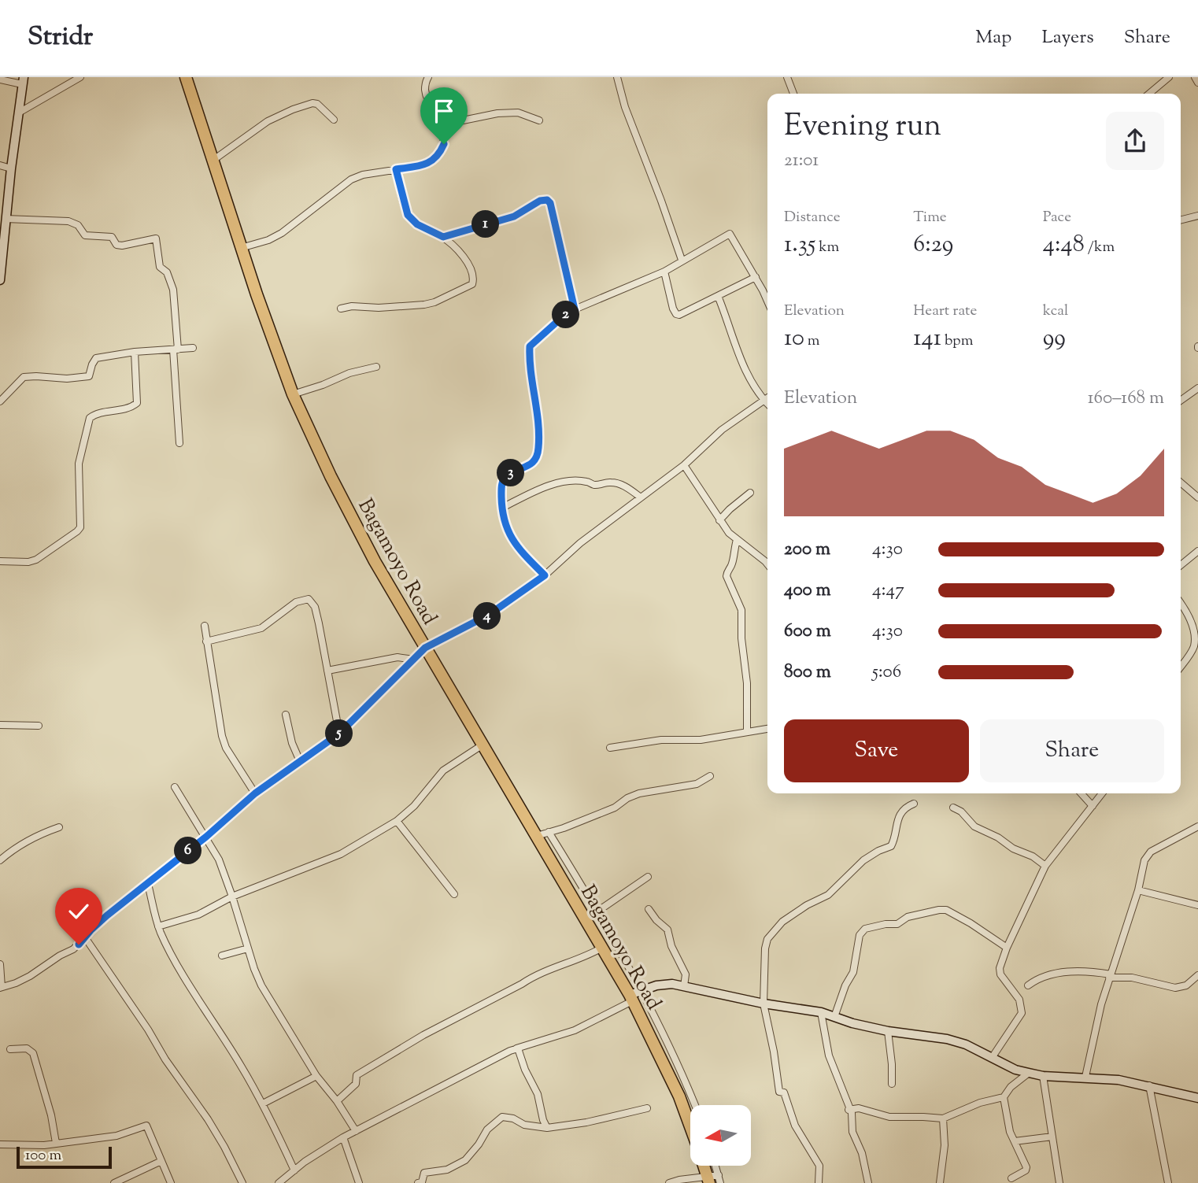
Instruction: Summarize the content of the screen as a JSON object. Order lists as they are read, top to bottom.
{
  "streets": {
    "highway": ["Bagamoyo Road"]
  },
  "scale_bar": "100 m",
  "north": "left",
  "page": {
    "header": "Stridr",
    "nav": ["Map", "Layers", "Share"],
    "heading": ["Evening run", "21:01"],
    "stats": [
      ["Distance", "1.35 km"],
      ["Time", "6:29"],
      ["Pace", "4:48 /km"],
      ["Elevation", "10 m"],
      ["Heart rate", "141 bpm"],
      ["kcal", "99"]
    ],
    "pins": [
      "1",
      "2",
      "3",
      "4",
      "5",
      "6"
    ],
    "chart": ["Elevation", "160–168 m"],
    "list": [
      {
        "name": "200 m",
        "note": "4:30"
      },
      {
        "name": "400 m",
        "note": "4:47"
      },
      {
        "name": "600 m",
        "note": "4:30"
      },
      {
        "name": "800 m",
        "note": "5:06"
      }
    ],
    "buttons": ["Save", "Share"],
    "scale": "100 m"
  }
}
